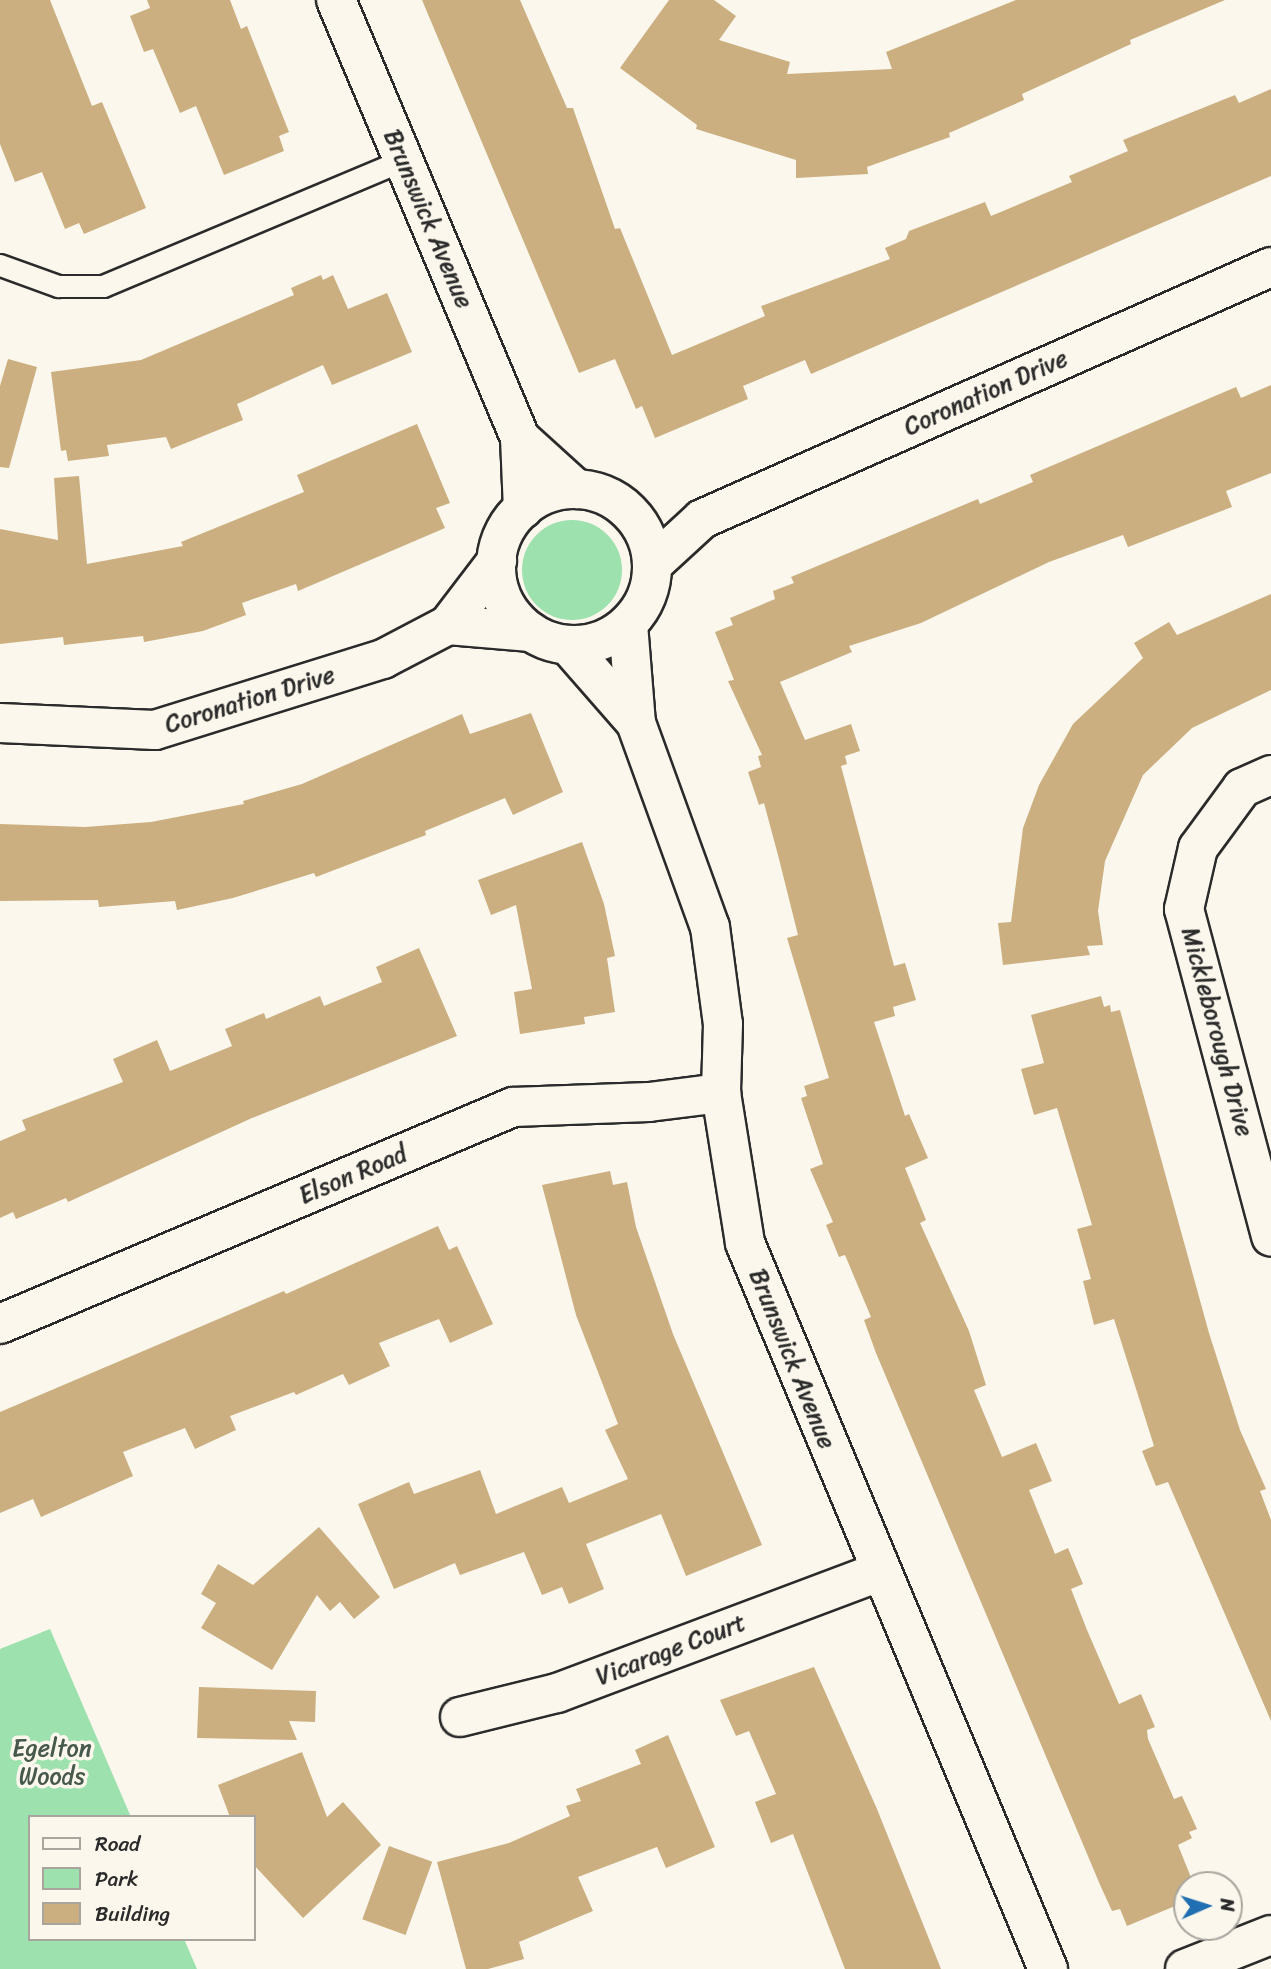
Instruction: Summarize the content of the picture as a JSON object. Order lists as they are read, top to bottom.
{
  "streets": {
    "street": [
      "Brunswick Avenue",
      "Coronation Drive",
      "Mickleborough Drive",
      "Elson Road",
      "Vicarage Court"
    ]
  },
  "crossings": [
    ["Brunswick Avenue", "Coronation Drive"],
    ["Brunswick Avenue", "Elson Road"],
    ["Brunswick Avenue", "Vicarage Court"]
  ],
  "parks": ["Egelton Woods"],
  "legend": ["Road", "Park", "Building"],
  "north": "right"
}
